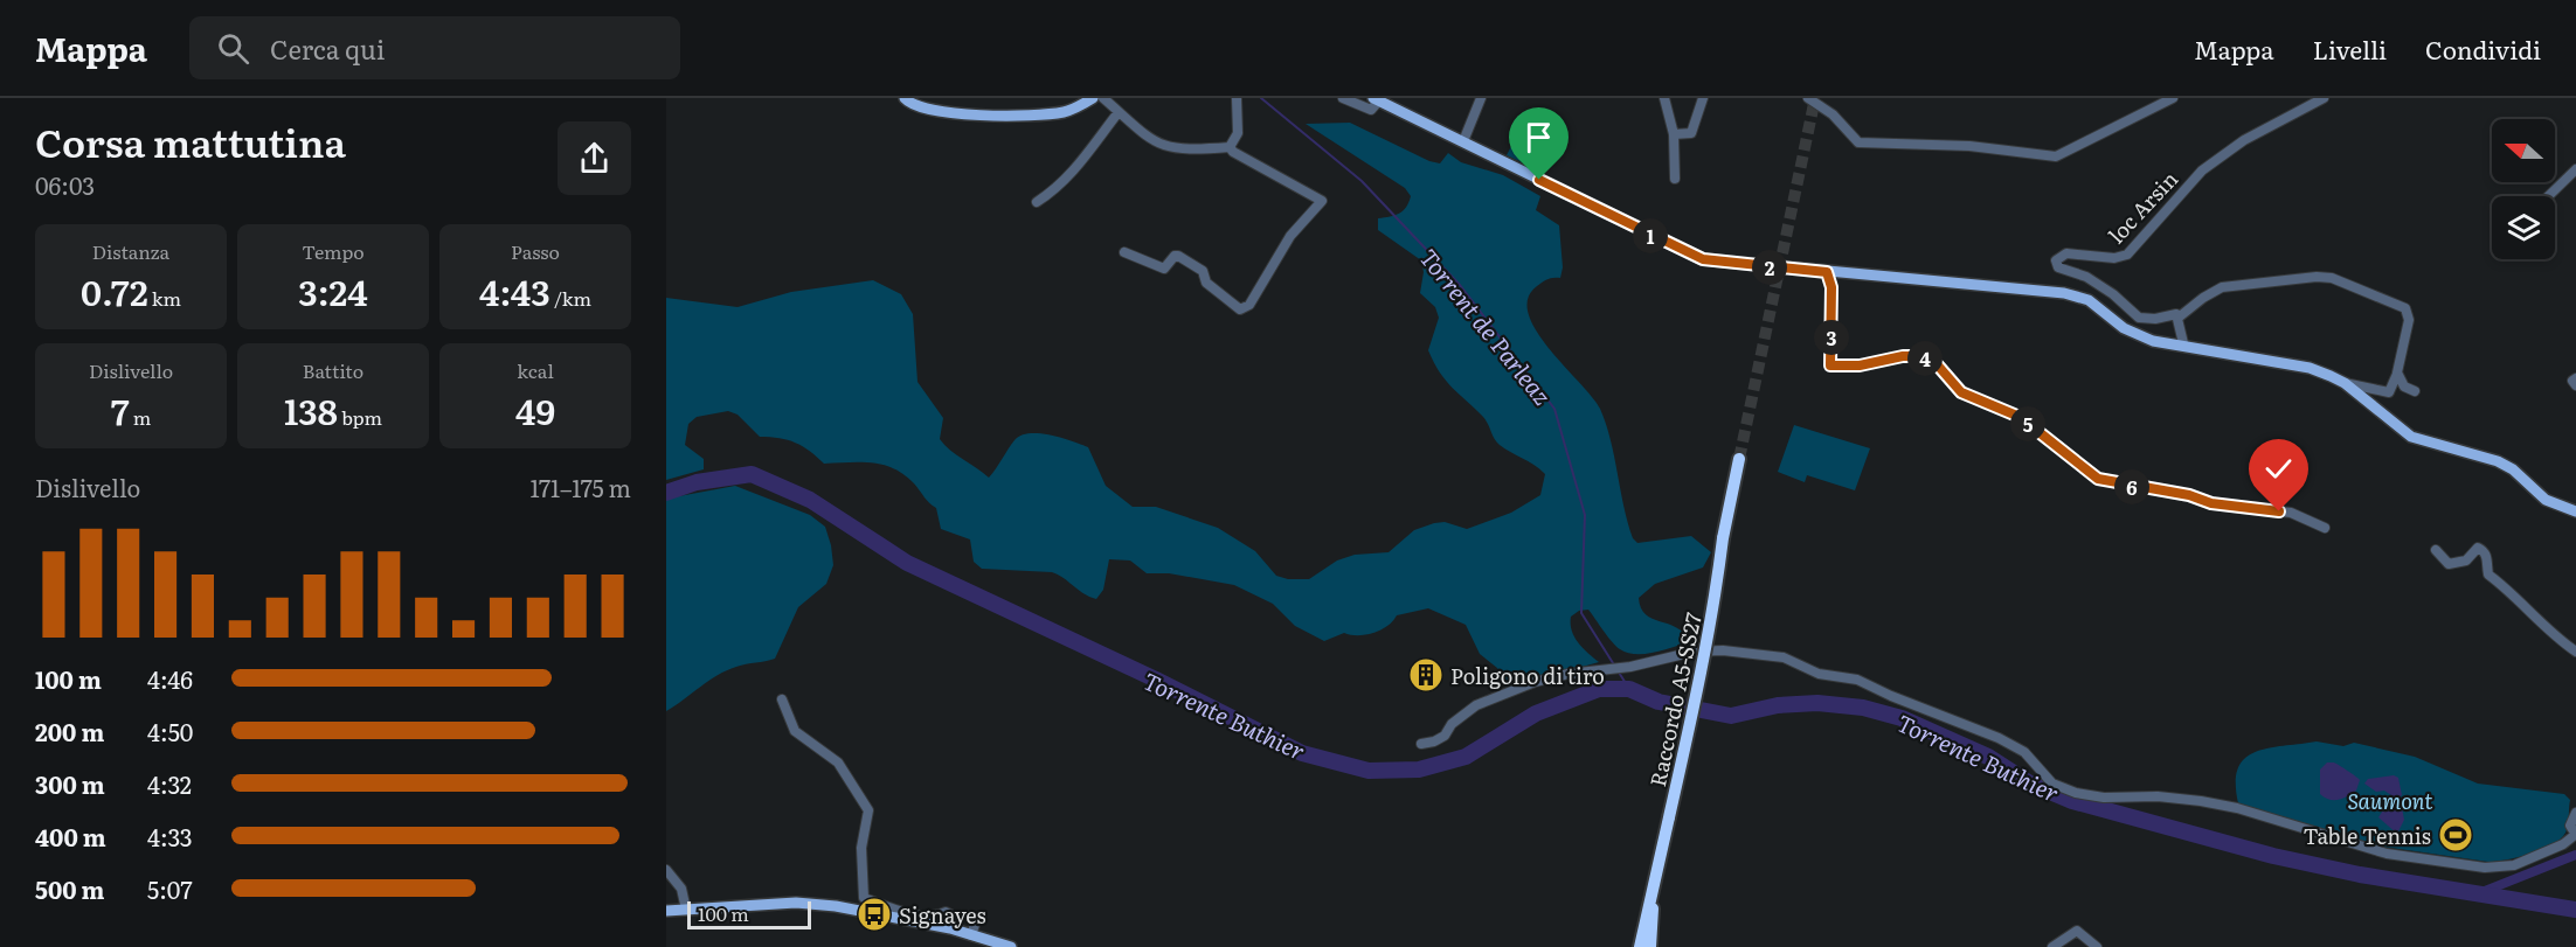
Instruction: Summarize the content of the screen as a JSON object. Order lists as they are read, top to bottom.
{
  "streets": {
    "highway": ["Raccordo A5-SS27"],
    "street": ["loc Arsin"]
  },
  "water": ["Torrent de Parleaz", "Torrente Buthier"],
  "parks": ["Saumont"],
  "places": {
    "building": ["Poligono di tiro"],
    "sports": ["Table Tennis"],
    "bus stop": ["Signayes"]
  },
  "scale_bar": "100 m",
  "north": "left",
  "page": {
    "header": "Mappa",
    "search": "Cerca qui",
    "nav": ["Mappa", "Livelli", "Condividi"],
    "heading": ["Corsa mattutina", "06:03"],
    "stats": [
      ["Distanza", "0.72 km"],
      ["Tempo", "3:24"],
      ["Passo", "4:43 /km"],
      ["Dislivello", "7 m"],
      ["Battito", "138 bpm"],
      ["kcal", "49"]
    ],
    "pins": [
      "1",
      "2",
      "3",
      "4",
      "5",
      "6"
    ],
    "chart": ["Dislivello", "171–175 m"],
    "list": [
      {
        "name": "100 m",
        "note": "4:46"
      },
      {
        "name": "200 m",
        "note": "4:50"
      },
      {
        "name": "300 m",
        "note": "4:32"
      },
      {
        "name": "400 m",
        "note": "4:33"
      },
      {
        "name": "500 m",
        "note": "5:07"
      }
    ],
    "scale": "100 m"
  }
}
